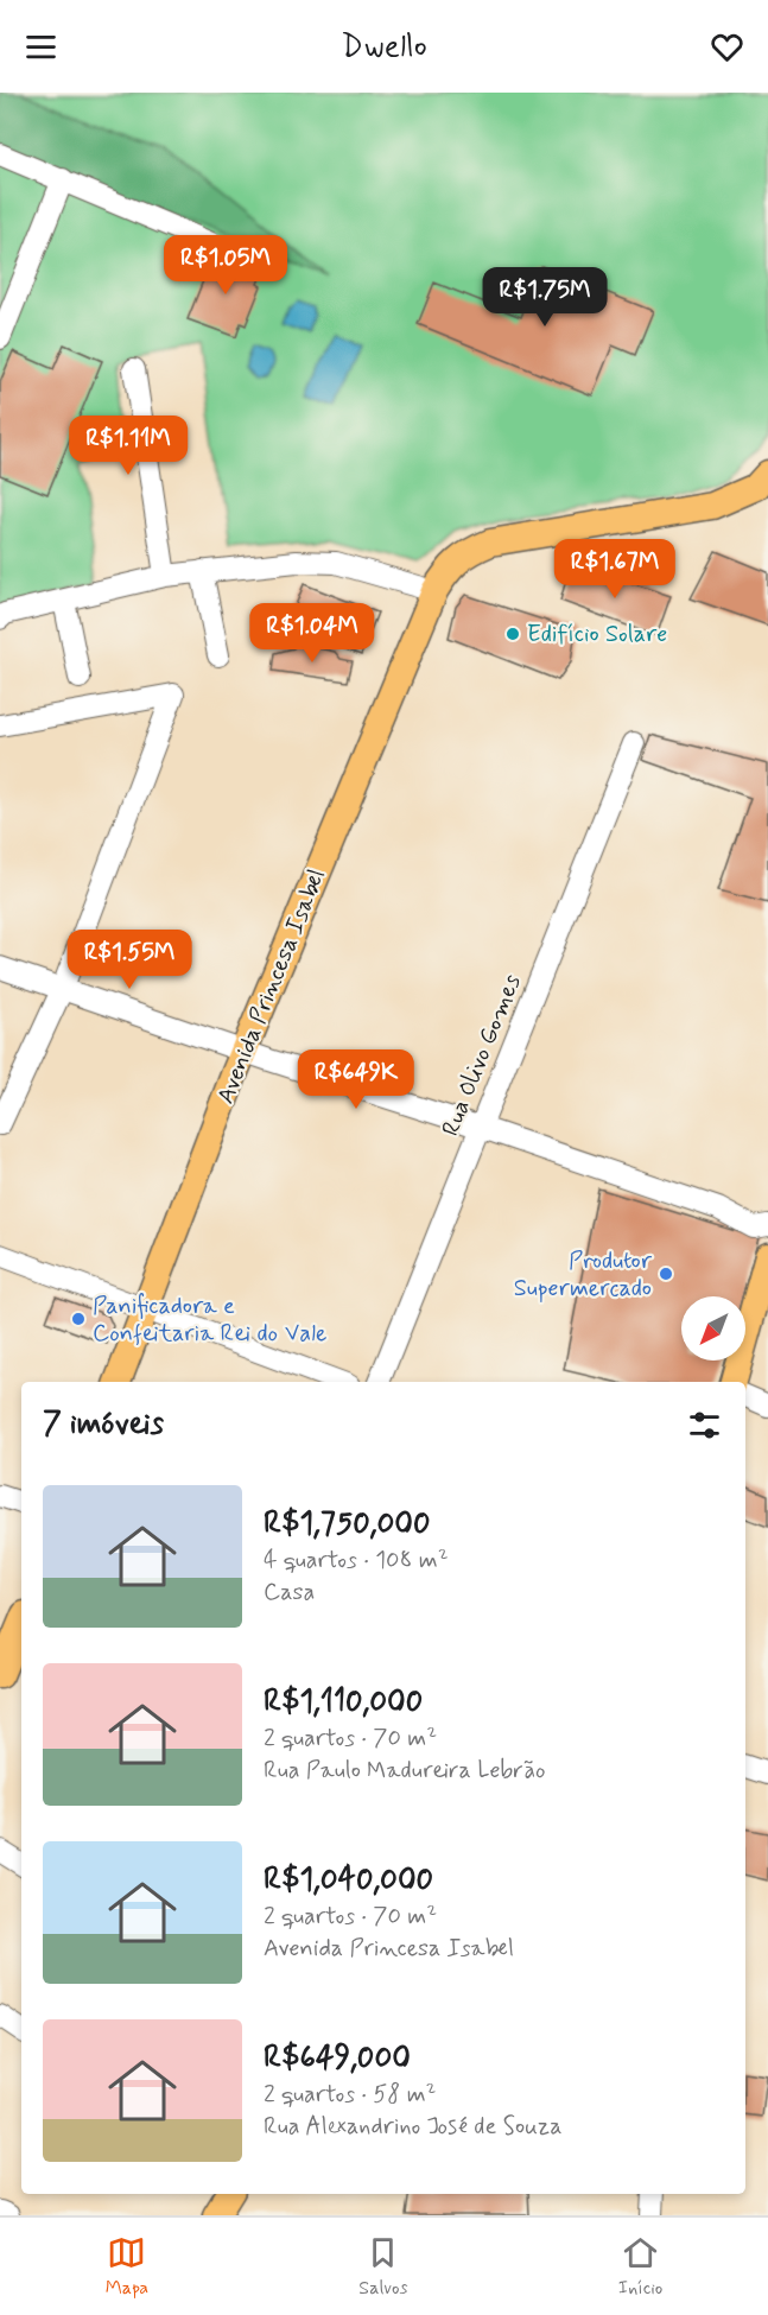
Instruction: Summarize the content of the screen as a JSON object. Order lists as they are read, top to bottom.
{
  "streets": {
    "main road": ["Avenida Princesa Isabel"],
    "street": ["Rua Olivo Gomes"]
  },
  "places": ["Edifício Solare", "Produtor Supermercado", "Panificadora e Confeitaria Rei do Vale"],
  "north": "bottom left",
  "page": {
    "header": "Dwello",
    "price": [
      "R$1.05M",
      "R$1.75M",
      "R$1.11M",
      "R$1.67M",
      "R$1.04M",
      "R$1.55M",
      "R$649K"
    ],
    "heading": "7 imóveis",
    "list": [
      {
        "name": "R$1,750,000",
        "note": "4 quartos · 108 m² · Casa"
      },
      {
        "name": "R$1,110,000",
        "note": "2 quartos · 70 m² · Rua Paulo Madureira Lebrão"
      },
      {
        "name": "R$1,040,000",
        "note": "2 quartos · 70 m² · Avenida Princesa Isabel"
      },
      {
        "name": "R$649,000",
        "note": "2 quartos · 58 m² · Rua Alexandrino José de Souza"
      }
    ],
    "tabs": ["Mapa", "Salvos", "Início"]
  }
}
